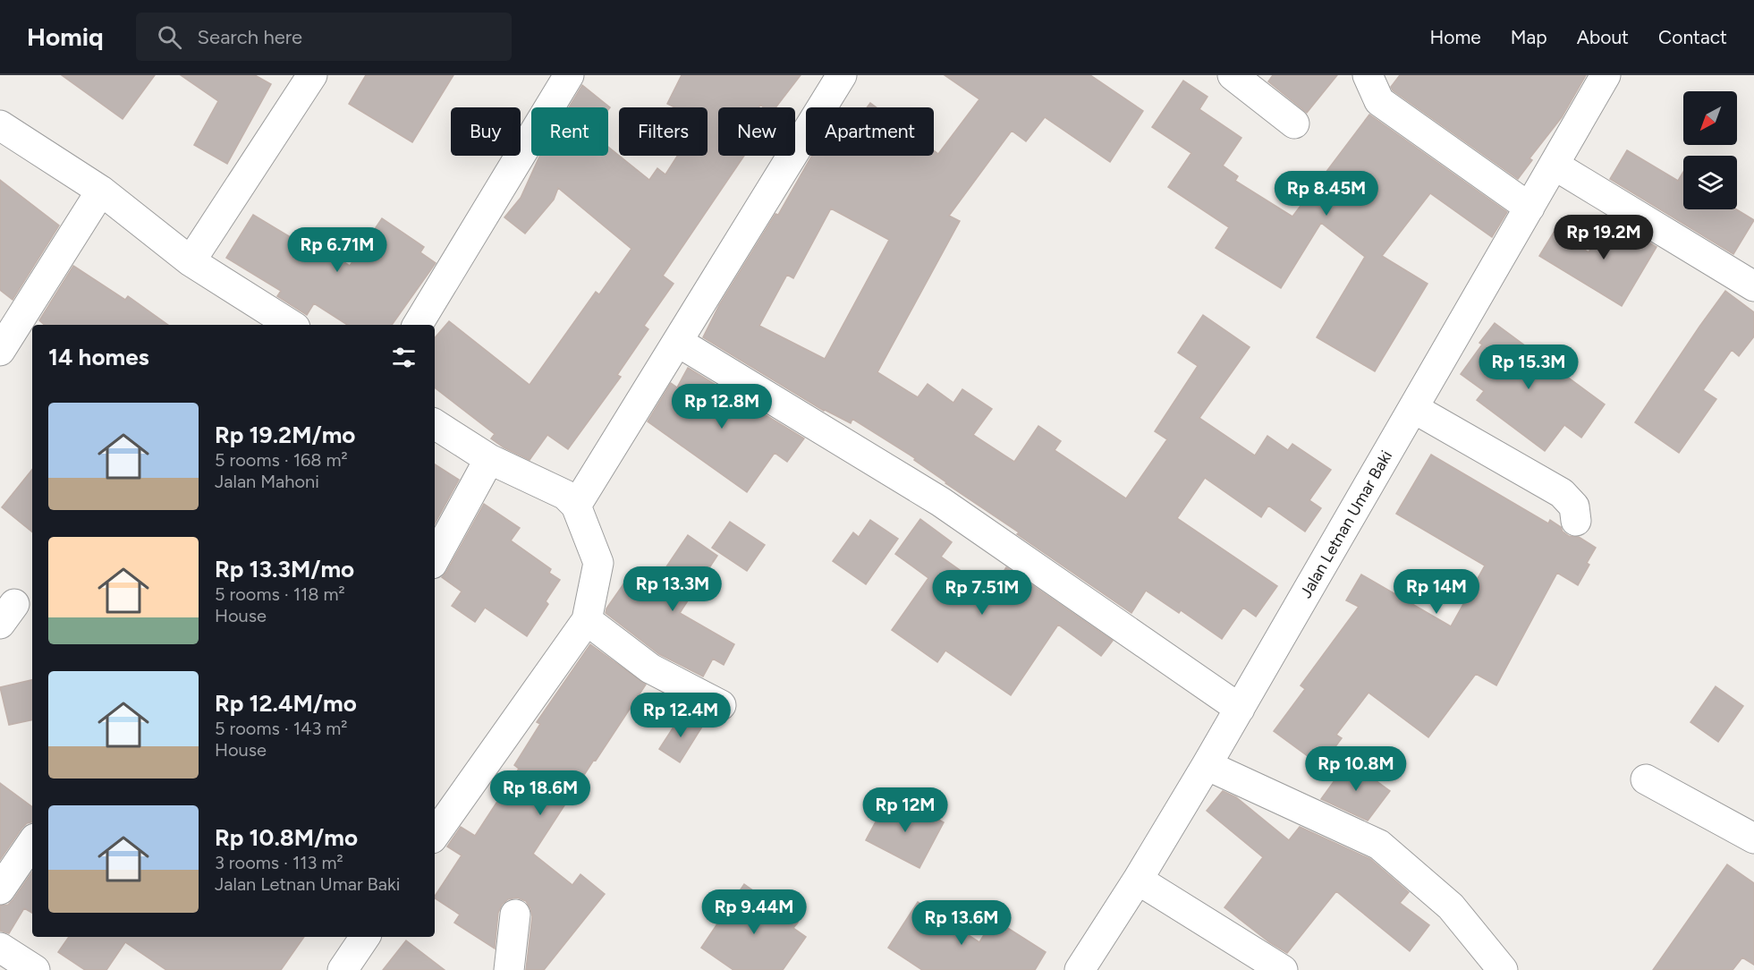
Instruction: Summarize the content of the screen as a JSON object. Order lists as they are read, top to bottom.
{
  "streets": {
    "street": ["Jalan Letnan Umar Baki"]
  },
  "north": "bottom left",
  "page": {
    "header": "Homiq",
    "search": "Search here",
    "nav": [
      "Home",
      "Map",
      "About",
      "Contact"
    ],
    "chip": [
      "Buy",
      "Rent",
      "Filters",
      "New",
      "Apartment"
    ],
    "price": [
      "Rp 8.45M",
      "Rp 19.2M",
      "Rp 6.71M",
      "Rp 15.3M",
      "Rp 12.8M",
      "Rp 13.3M",
      "Rp 14M",
      "Rp 7.51M",
      "Rp 12.4M",
      "Rp 10.8M",
      "Rp 18.6M",
      "Rp 12M",
      "Rp 9.44M",
      "Rp 13.6M"
    ],
    "heading": "14 homes",
    "list": [
      {
        "name": "Rp 19.2M/mo",
        "note": "5 rooms · 168 m² · Jalan Mahoni"
      },
      {
        "name": "Rp 13.3M/mo",
        "note": "5 rooms · 118 m² · House"
      },
      {
        "name": "Rp 12.4M/mo",
        "note": "5 rooms · 143 m² · House"
      },
      {
        "name": "Rp 10.8M/mo",
        "note": "3 rooms · 113 m² · Jalan Letnan Umar Baki"
      }
    ]
  }
}
